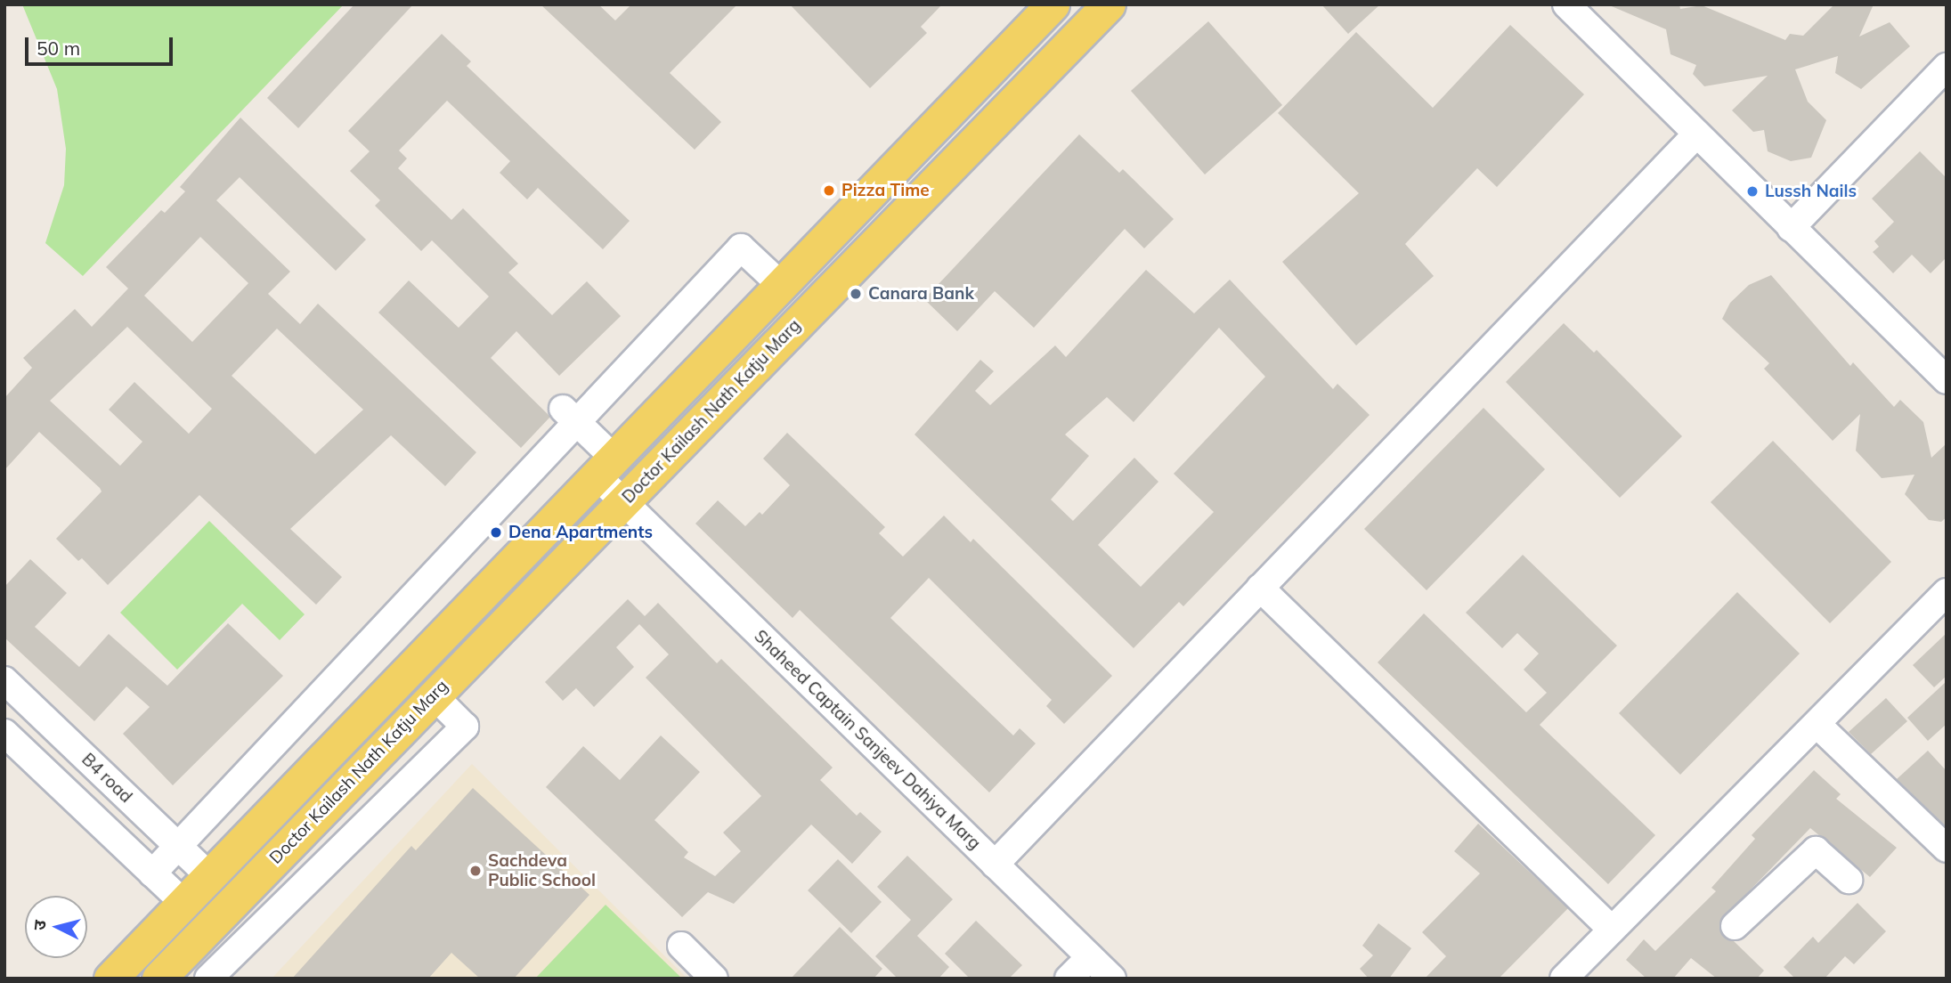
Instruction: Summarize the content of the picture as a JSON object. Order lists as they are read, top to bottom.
{
  "streets": {
    "main road": ["Doctor Kailash Nath Katju Marg"],
    "street": ["Shaheed Captain Sanjeev Dahiya Marg", "B4 road"]
  },
  "crossings": [
    ["Doctor Kailash Nath Katju Marg", "Shaheed Captain Sanjeev Dahiya Marg"],
    ["Doctor Kailash Nath Katju Marg", "B4 road"]
  ],
  "places": [
    "Pizza Time",
    "Lussh Nails",
    "Canara Bank",
    "Dena Apartments",
    "Sachdeva Public School"
  ],
  "scale_bar": "50 m",
  "north": "left"
}
